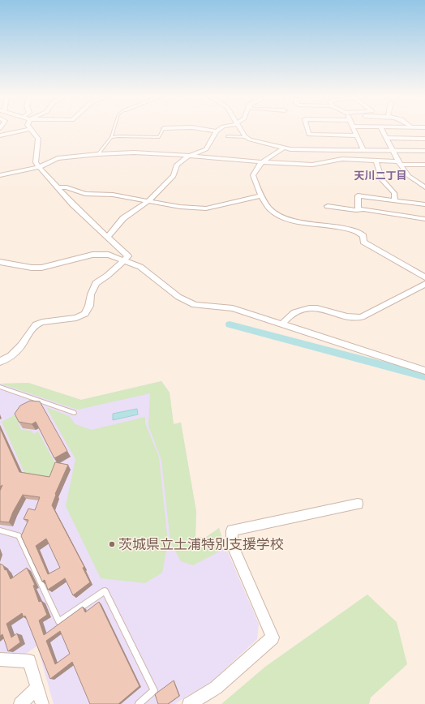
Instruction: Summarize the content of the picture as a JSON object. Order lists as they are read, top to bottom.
{
  "districts": ["天川二丁目"],
  "places": ["茨城県立土浦特別支援学校"]
}
